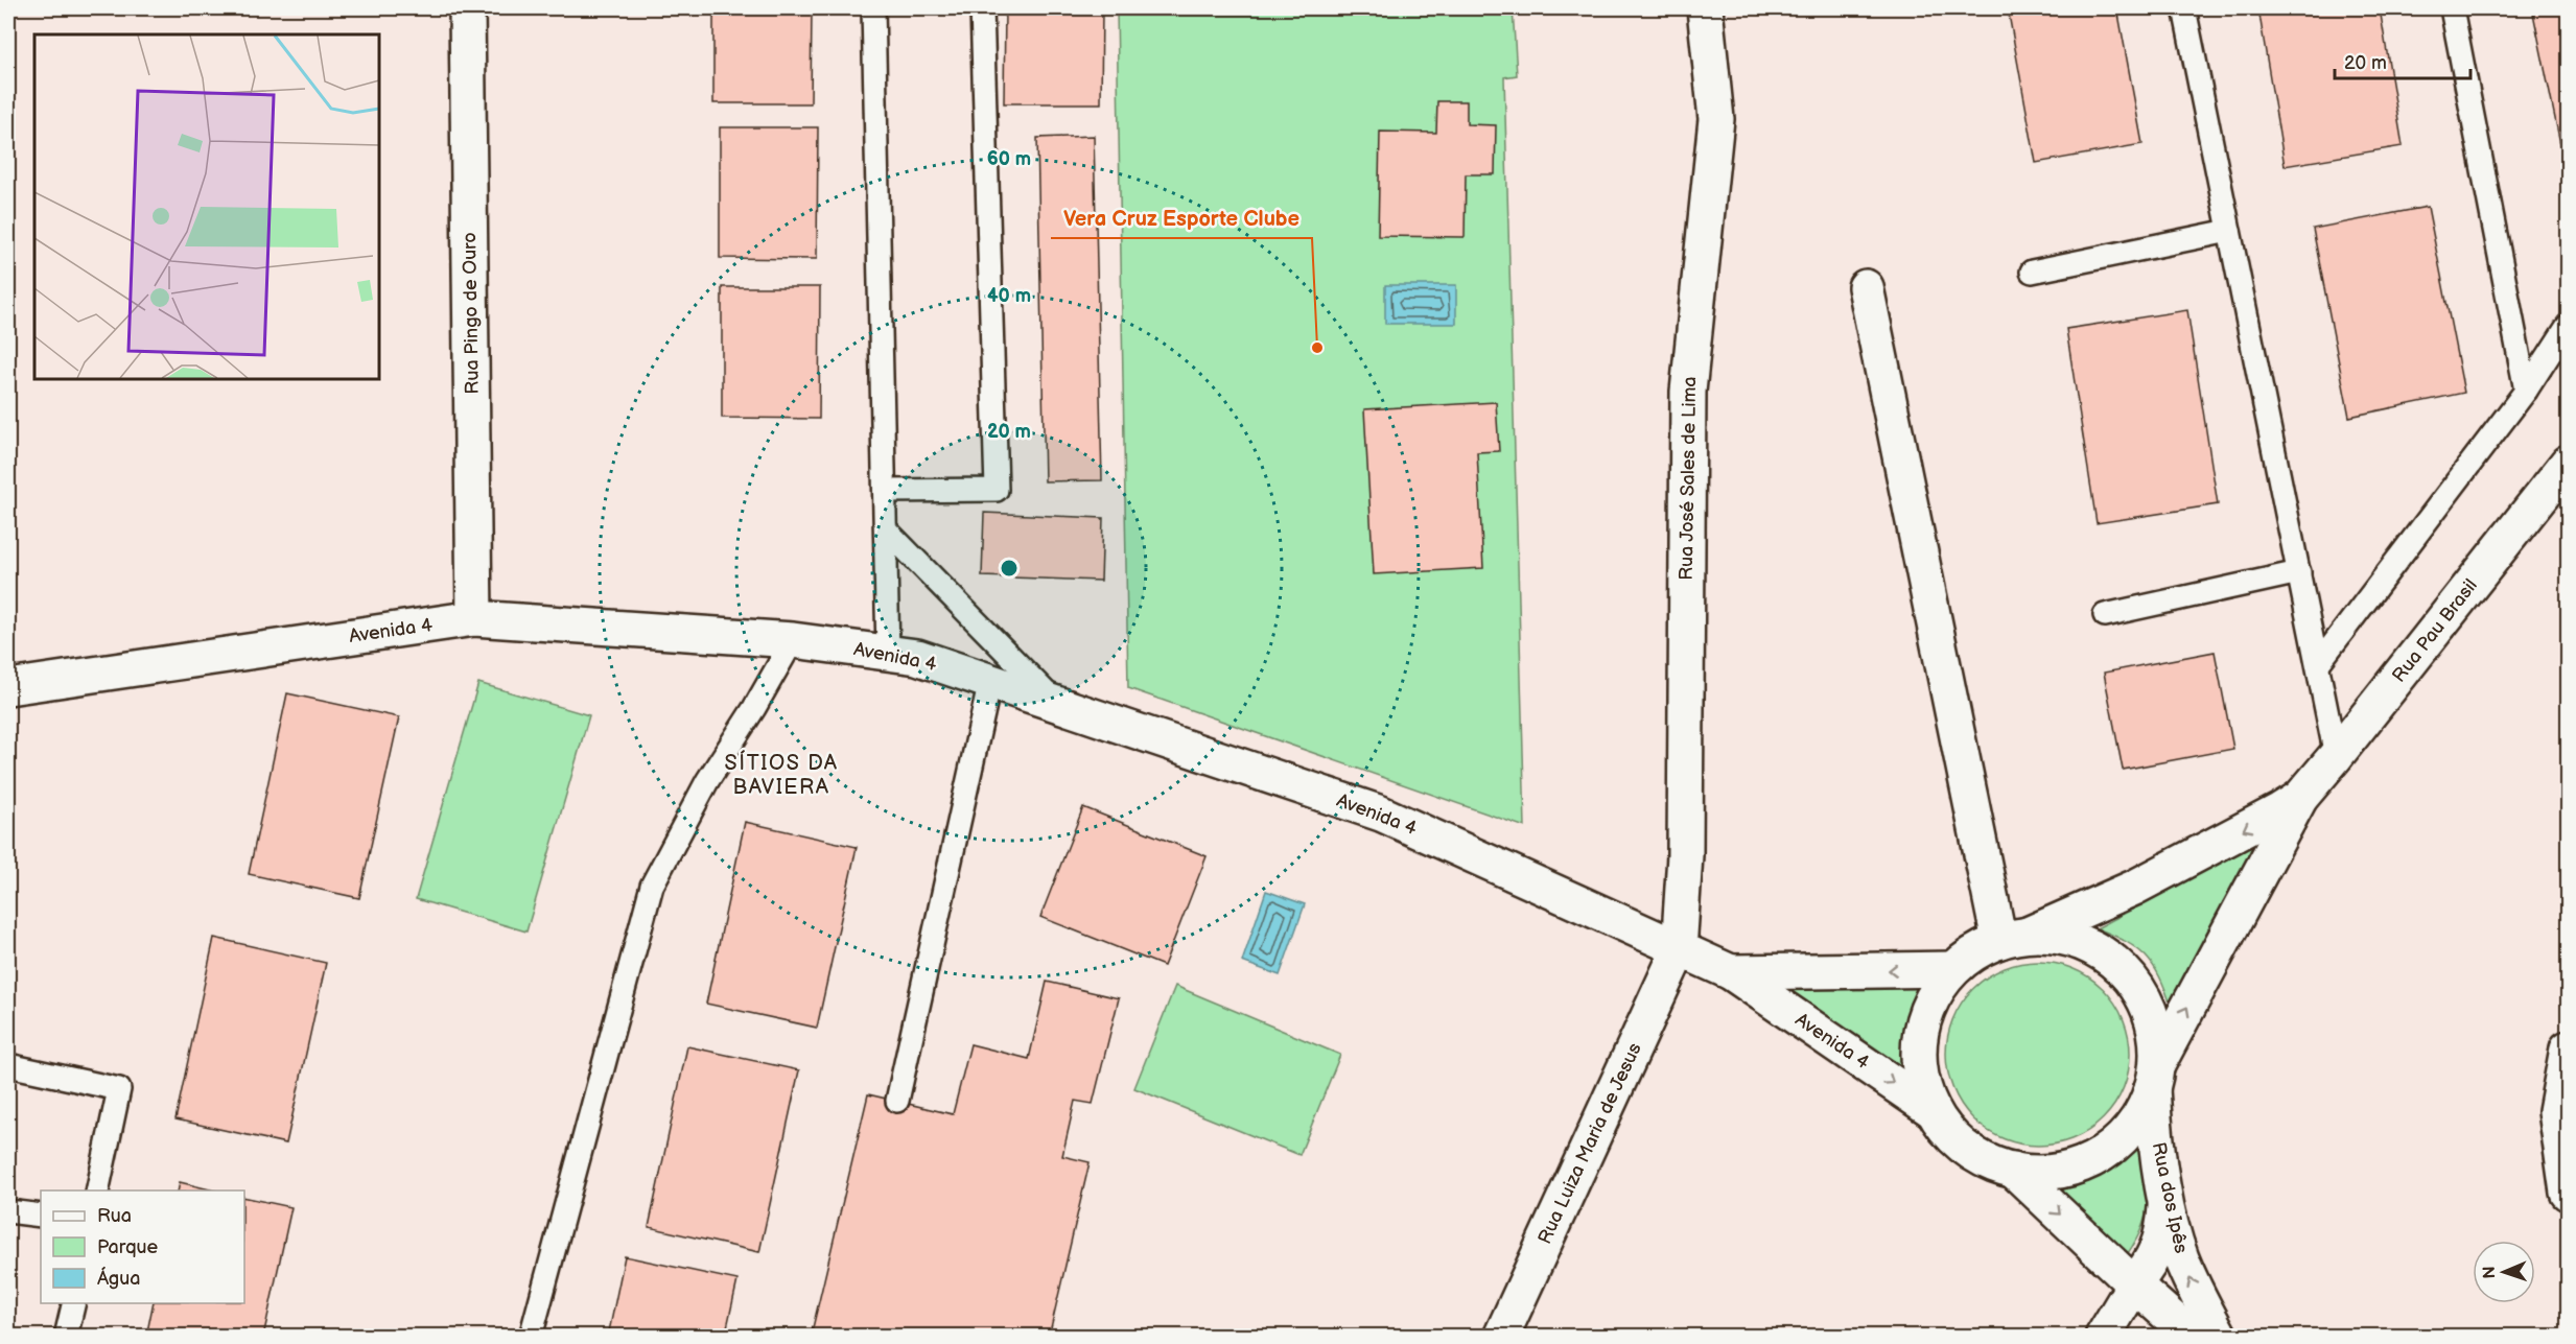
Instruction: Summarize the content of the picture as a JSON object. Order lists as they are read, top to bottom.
{
  "streets": {
    "street": [
      "Rua Pingo de Ouro",
      "Rua José Sales de Lima",
      "Avenida 4",
      "Rua Pau Brasil",
      "Rua Luiza Maria de Jesus",
      "Rua dos Ipês"
    ]
  },
  "crossings": [
    ["Rua Pingo de Ouro", "Avenida 4"],
    ["Rua José Sales de Lima", "Avenida 4"],
    ["Rua José Sales de Lima", "Rua Luiza Maria de Jesus"],
    ["Avenida 4", "Rua Pau Brasil"],
    ["Avenida 4", "Rua Luiza Maria de Jesus"],
    ["Rua Pau Brasil", "Rua dos Ipês"]
  ],
  "districts": ["SÍTIOS DA BAVIERA"],
  "places": ["Vera Cruz Esporte Clube"],
  "legend": ["Rua", "Parque", "Água"],
  "scale_bar": "20 m",
  "north": "left",
  "rings": ["60 m", "40 m", "20 m"]
}
